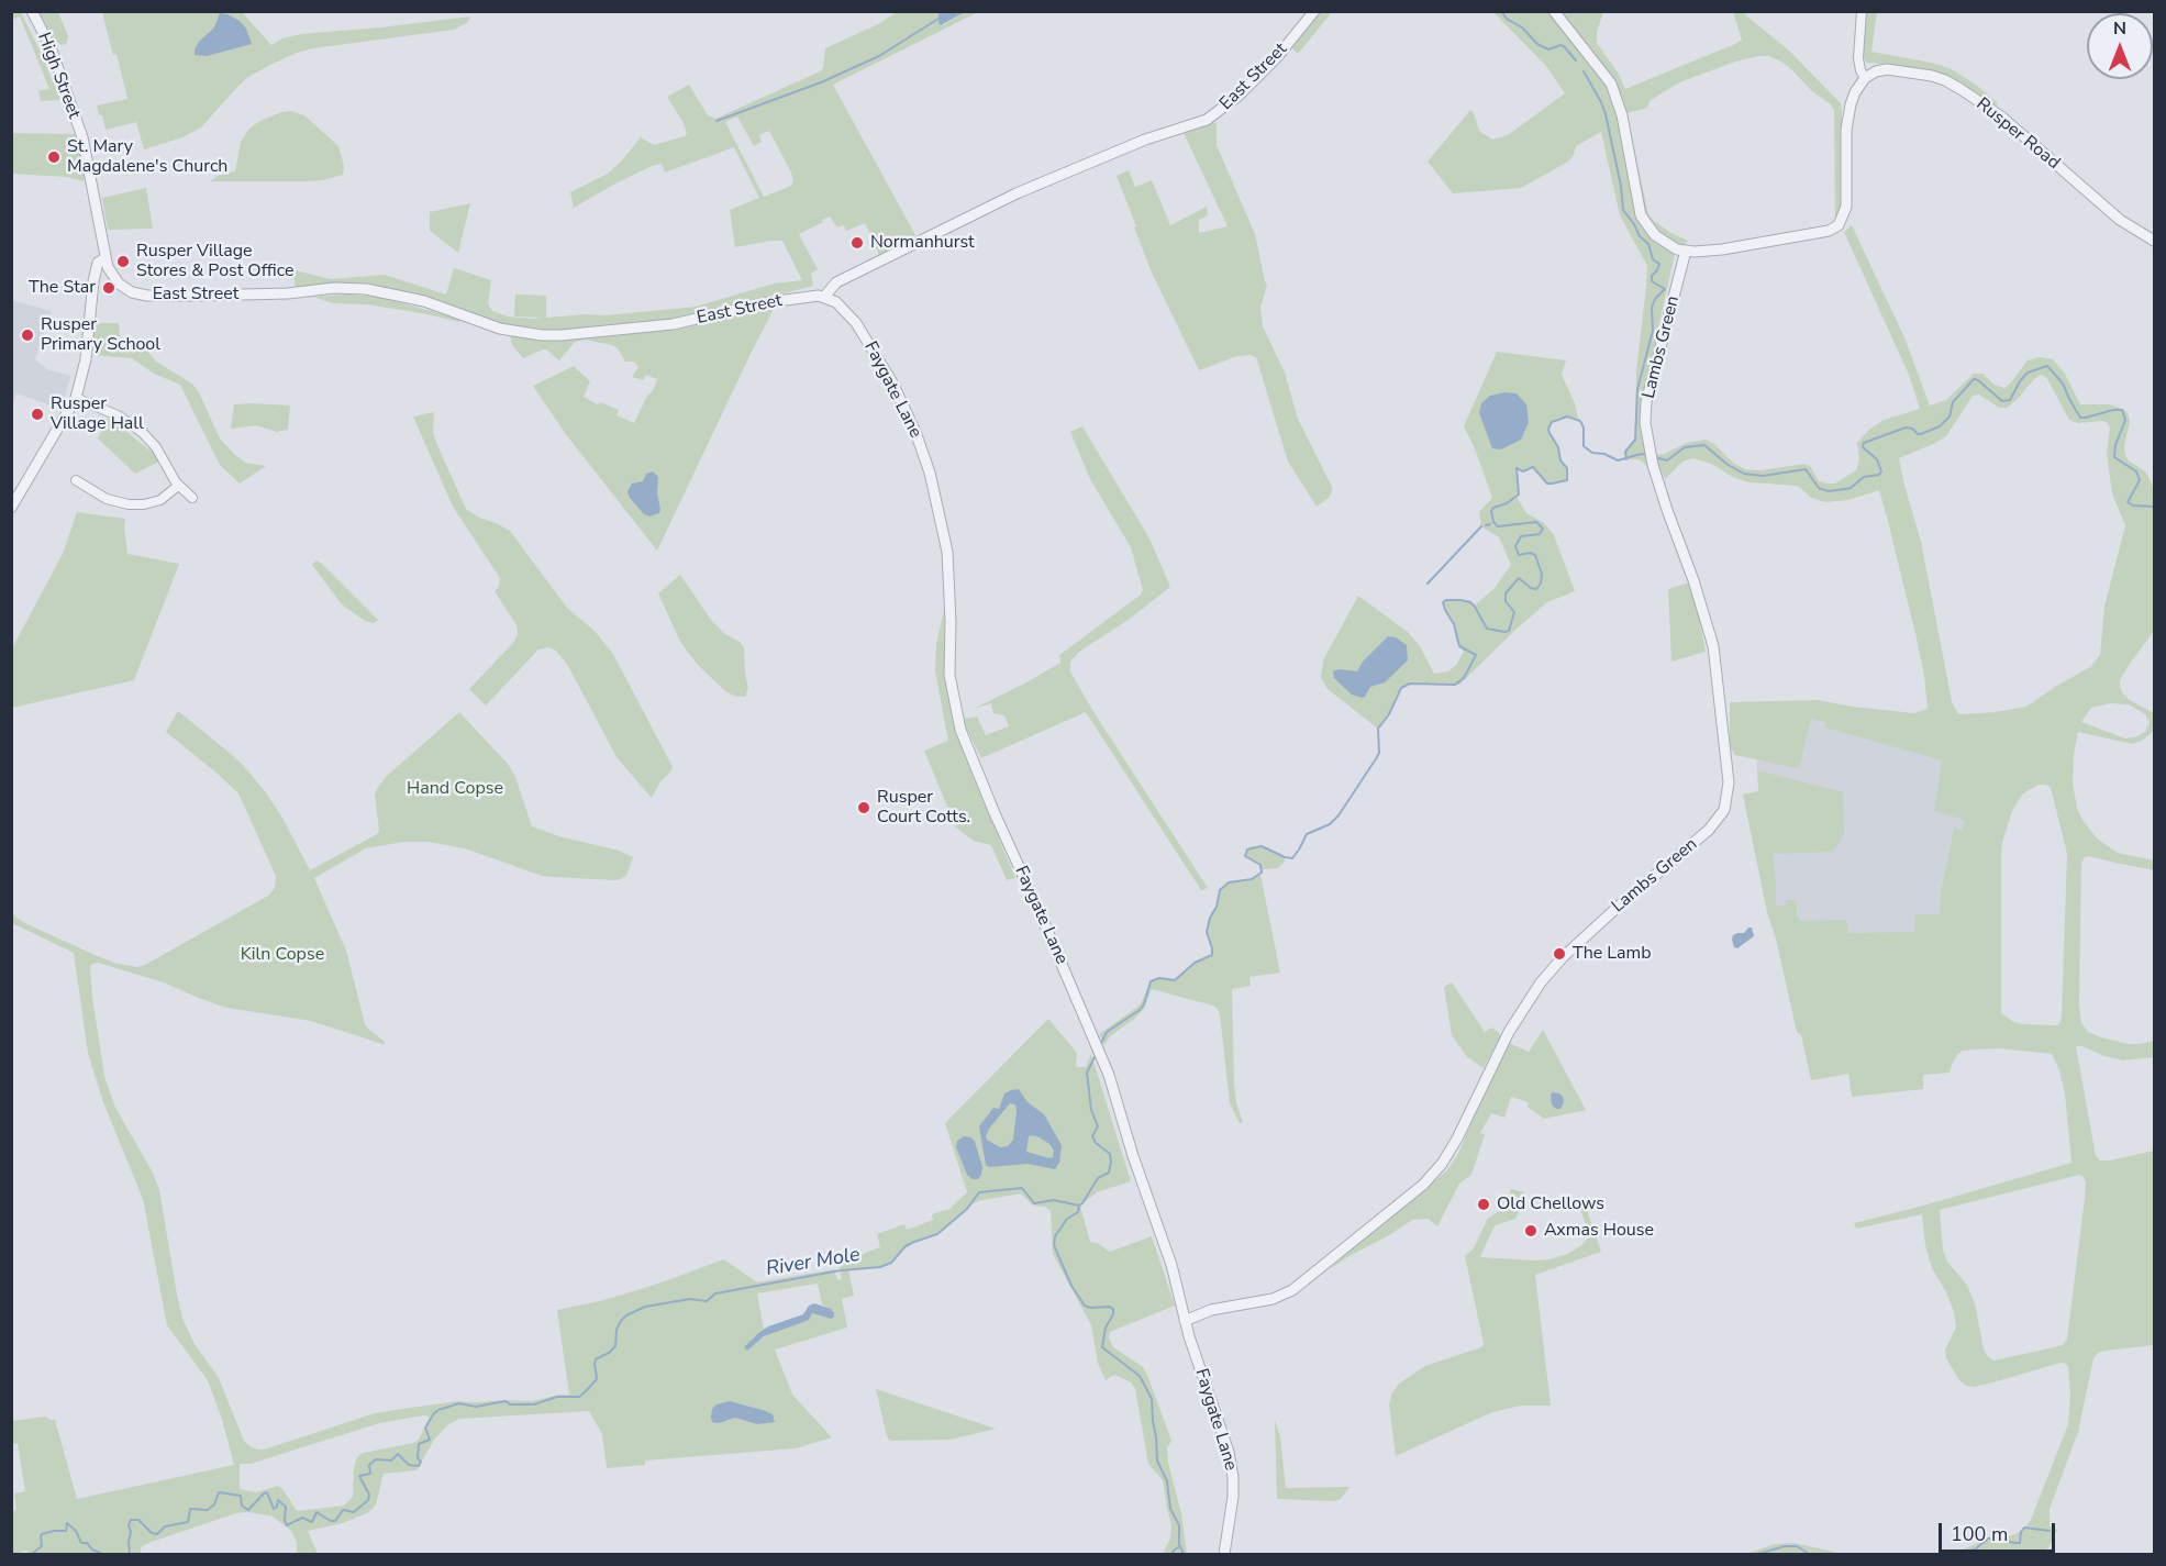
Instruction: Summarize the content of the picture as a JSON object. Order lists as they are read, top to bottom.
{
  "streets": {
    "street": [
      "High Street",
      "East Street",
      "Rusper Road",
      "Lambs Green",
      "Faygate Lane"
    ]
  },
  "crossings": [
    ["High Street", "East Street"],
    ["East Street", "Faygate Lane"],
    ["Lambs Green", "Faygate Lane"]
  ],
  "water": ["River Mole"],
  "parks": ["Hand Copse", "Kiln Copse"],
  "places": [
    "St. Mary Magdalene's Church",
    "Normanhurst",
    "Rusper Village Stores & Post Office",
    "The Star",
    "Rusper Primary School",
    "Rusper Village Hall",
    "Rusper Court Cotts.",
    "The Lamb",
    "Old Chellows",
    "Axmas House"
  ],
  "scale_bar": "100 m",
  "north": "top"
}
